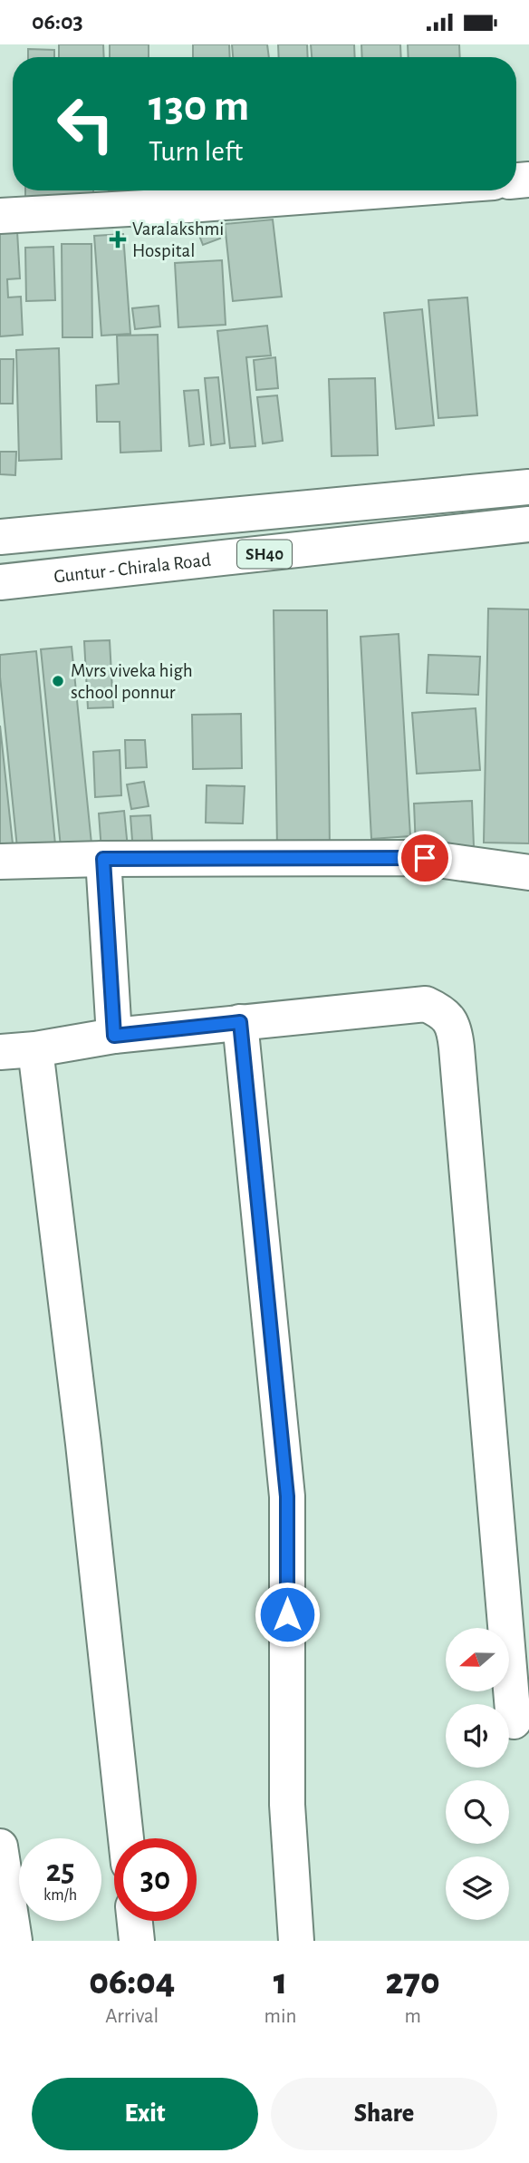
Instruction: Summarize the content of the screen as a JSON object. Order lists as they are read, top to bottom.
{
  "streets": {
    "street": ["SH40", "Guntur - Chirala Road"]
  },
  "places": {
    "health": ["Varalakshmi Hospital"],
    "other": ["Mvrs viveka high school ponnur"]
  },
  "north": "left",
  "page": {
    "status": "06:03",
    "turn": ["130 m", "Turn left"],
    "speed": "25 km/h",
    "limit": "30",
    "eta": [
      "06:04",
      "Arrival",
      "1",
      "min",
      "270",
      "m"
    ],
    "buttons": ["Exit", "Share"]
  }
}
